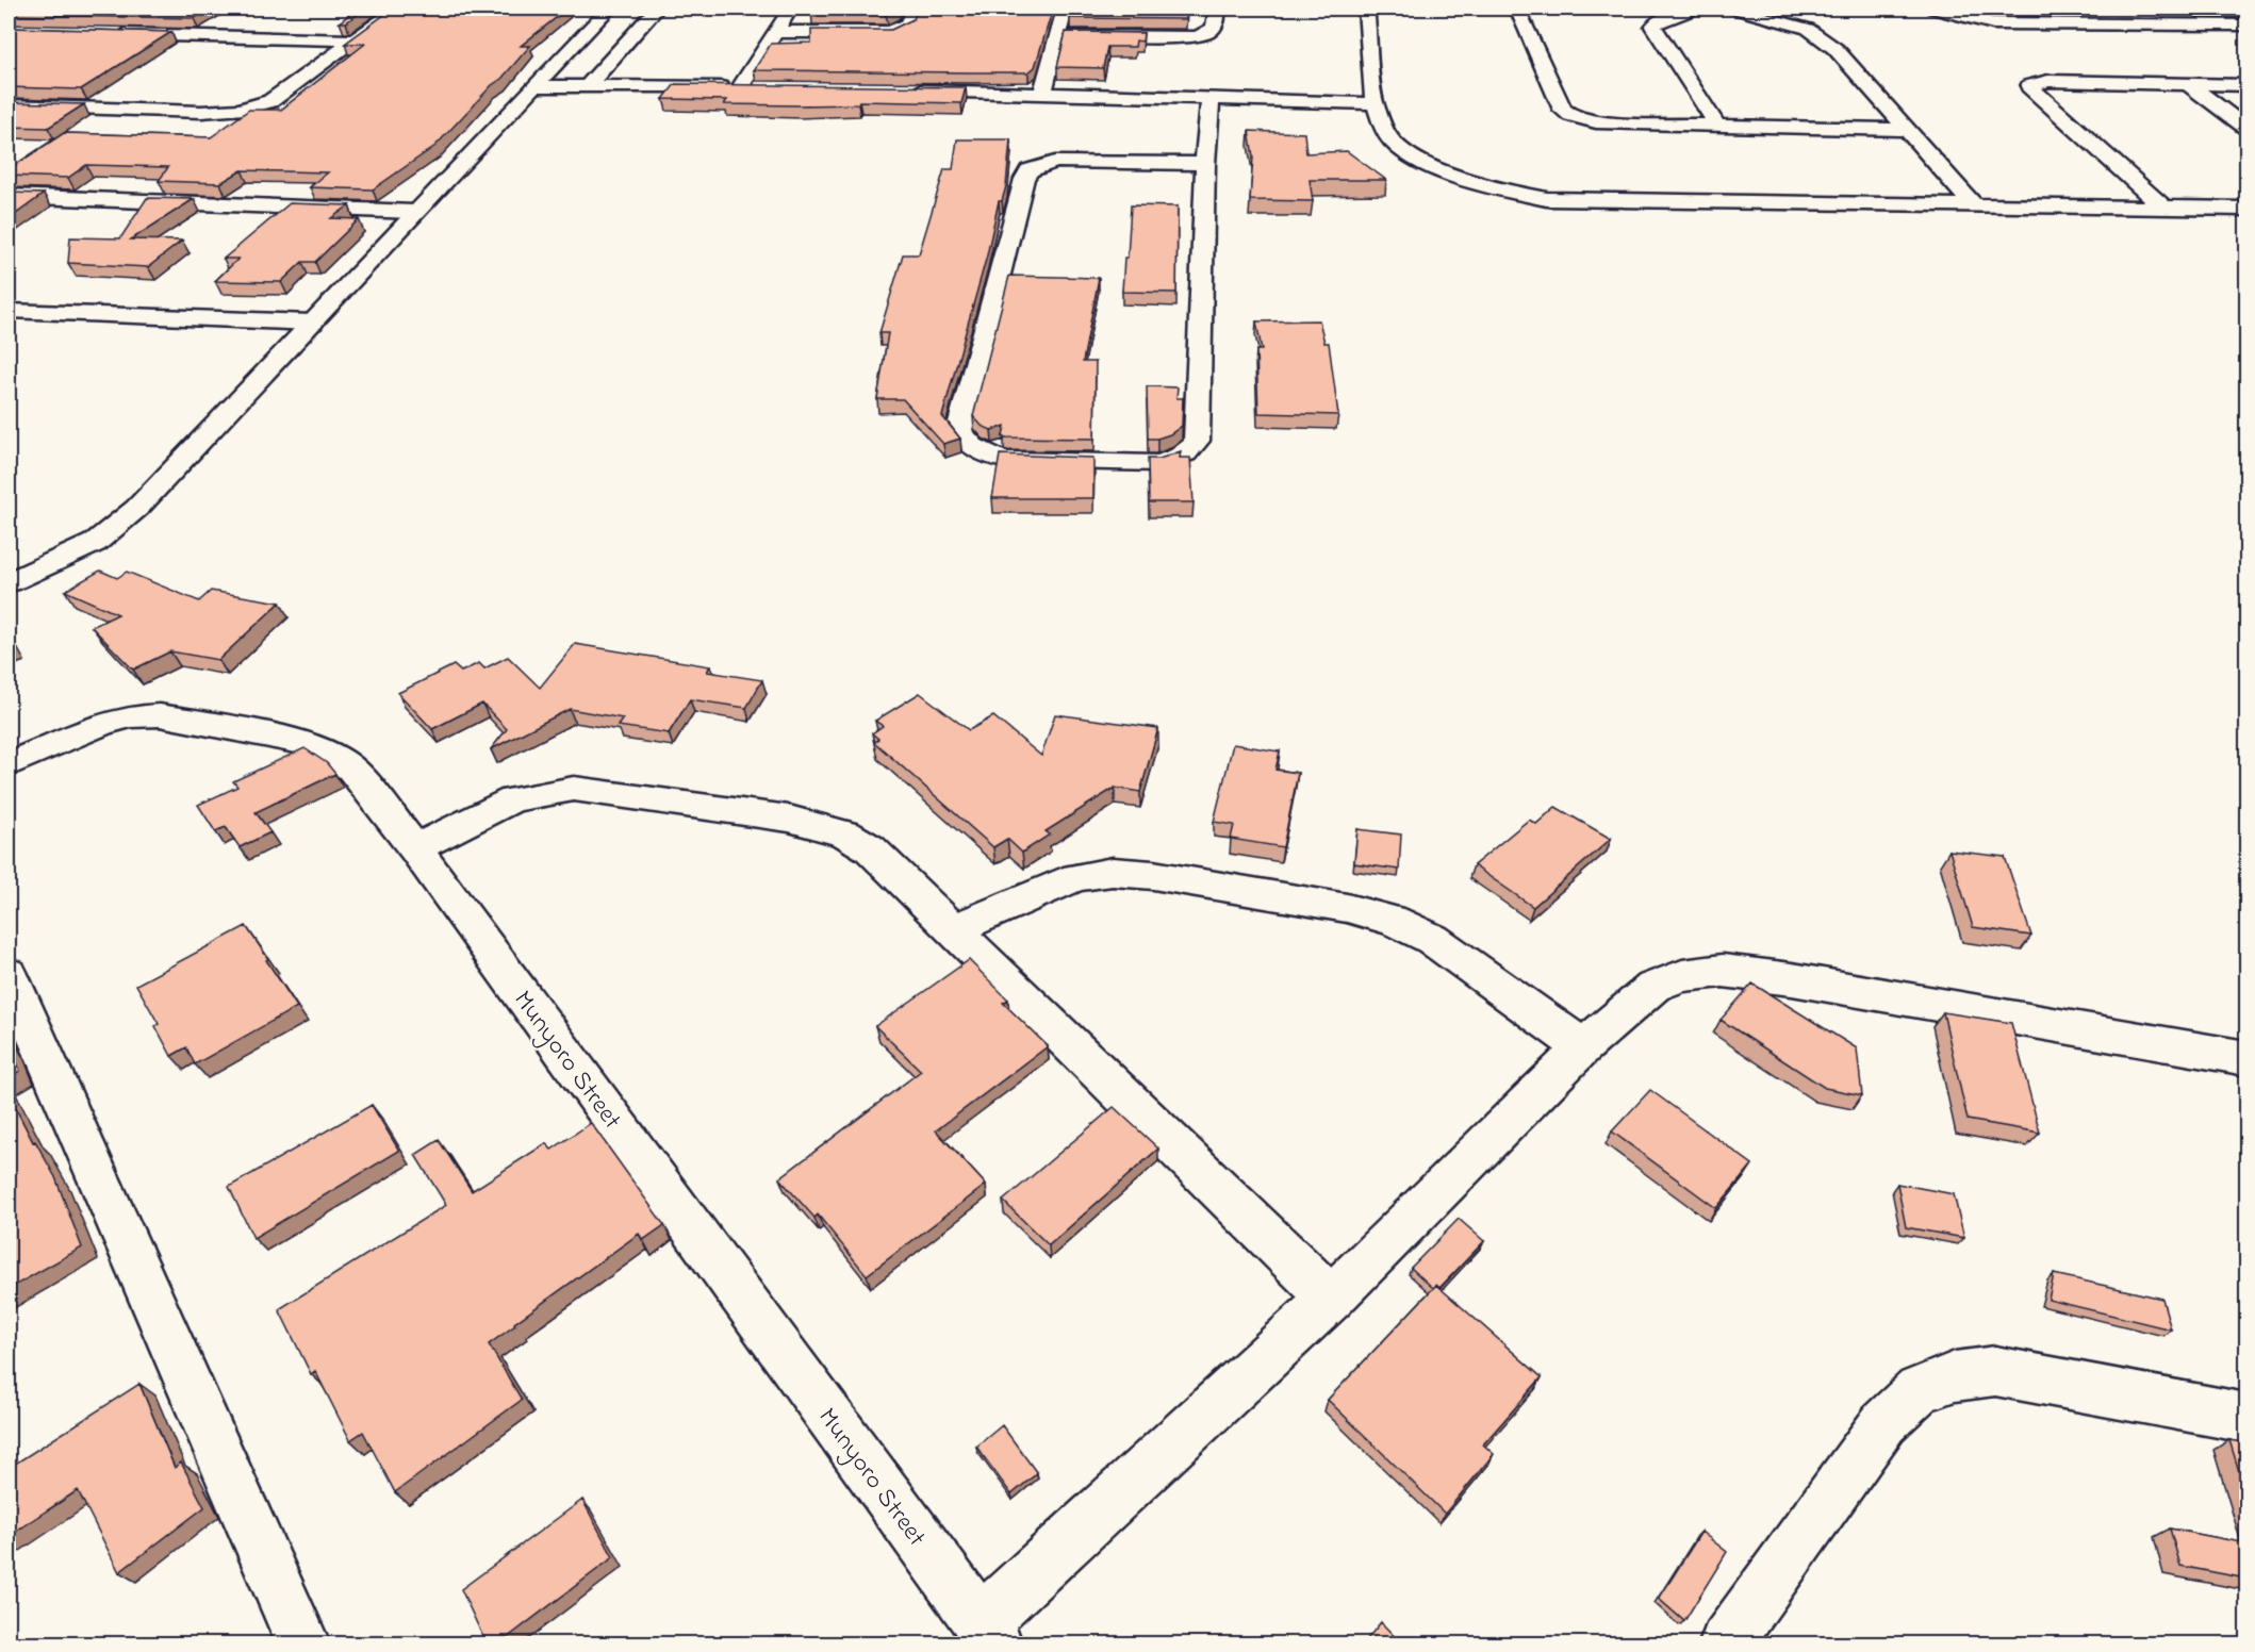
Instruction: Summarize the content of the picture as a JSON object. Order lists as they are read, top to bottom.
{
  "streets": {
    "street": ["Munyoro Street"]
  }
}
